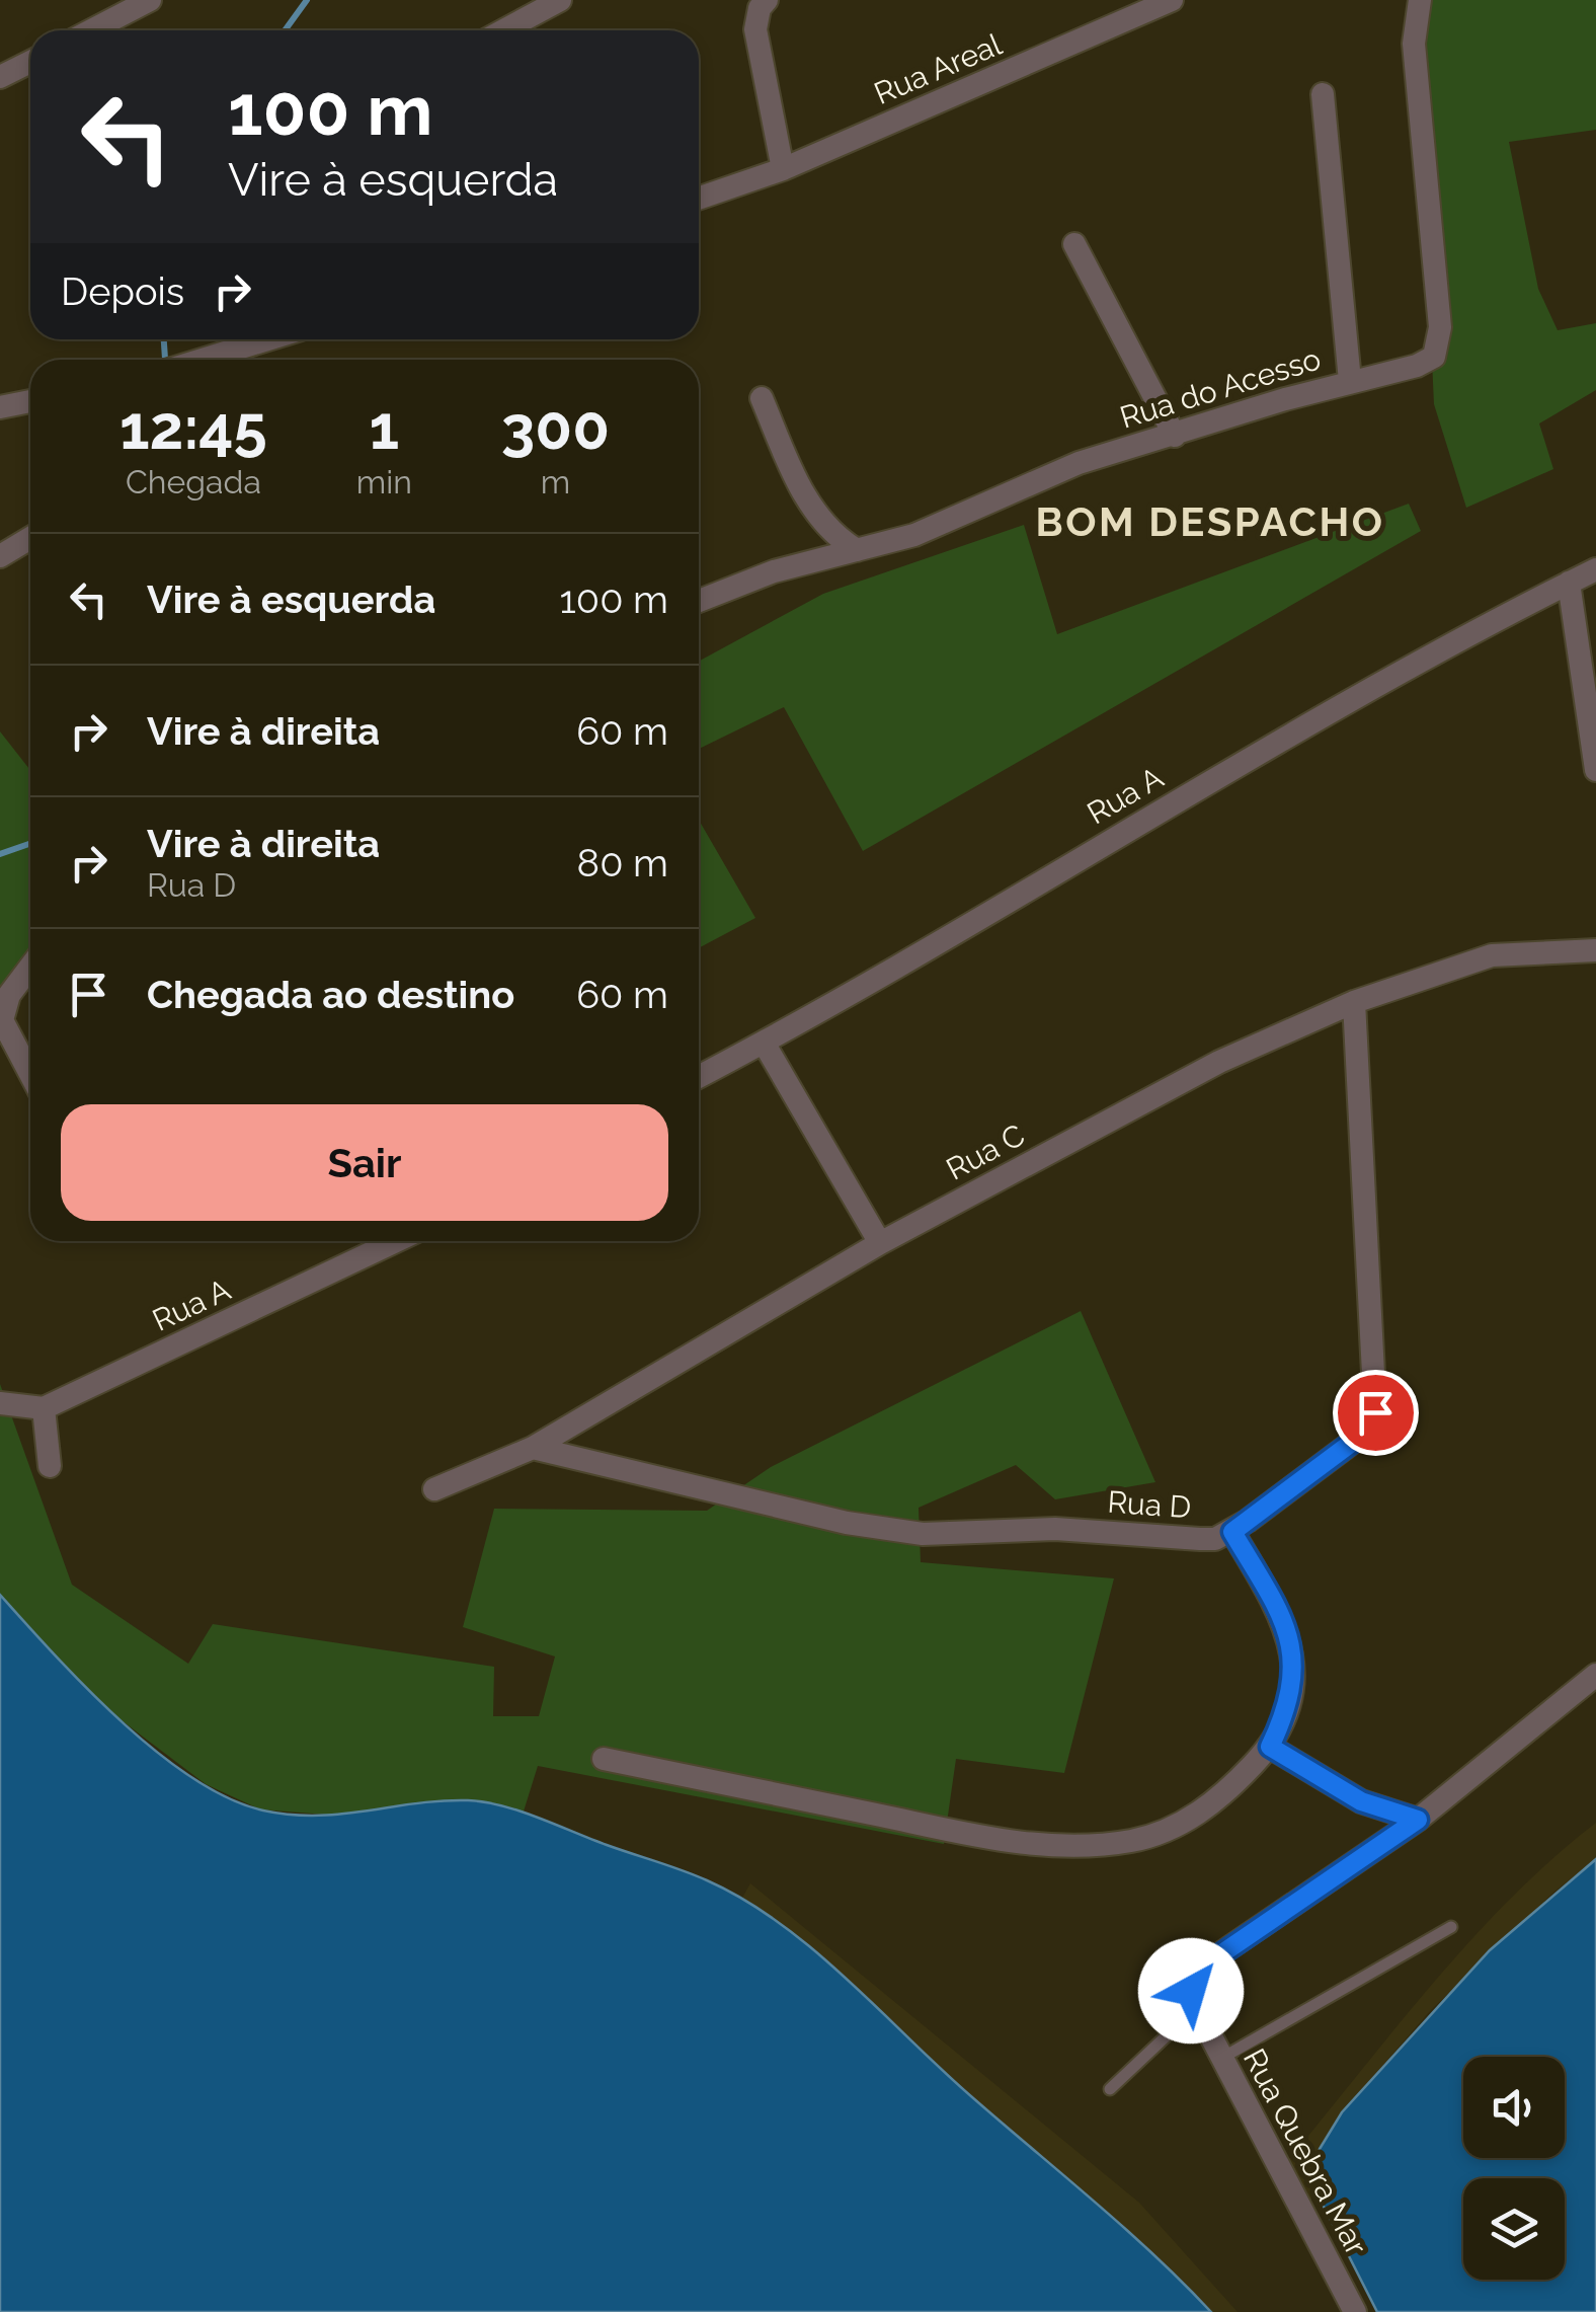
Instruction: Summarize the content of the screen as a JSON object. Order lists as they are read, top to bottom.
{
  "streets": {
    "street": [
      "Rua Areal",
      "Rua do Acesso",
      "Rua A",
      "Rua C",
      "Rua D",
      "Rua Quebra Mar"
    ]
  },
  "crossings": [
    ["Rua C", "Rua D"]
  ],
  "districts": ["BOM DESPACHO"],
  "page": {
    "turn": ["100 m", "Vire à esquerda"],
    "then": "Depois",
    "eta": [
      "12:45",
      "Chegada",
      "1",
      "min",
      "300",
      "m"
    ],
    "list": [
      {
        "name": "Vire à esquerda",
        "value": "100 m"
      },
      {
        "name": "Vire à direita",
        "value": "60 m"
      },
      {
        "name": "Vire à direita",
        "note": "Rua D",
        "value": "80 m"
      },
      {
        "name": "Chegada ao destino",
        "value": "60 m"
      }
    ],
    "buttons": "Sair"
  }
}
